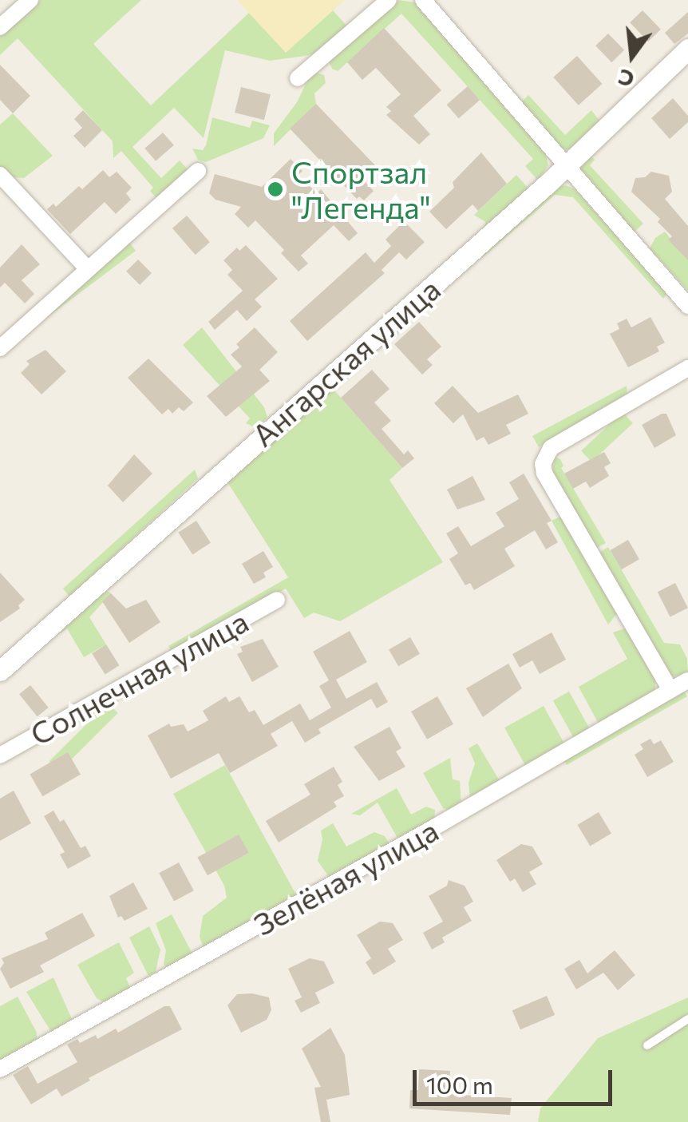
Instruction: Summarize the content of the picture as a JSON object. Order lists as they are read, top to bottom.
{
  "streets": {
    "street": ["Ангарская улица", "Солнечная улица", "Зелёная улица"]
  },
  "places": ["Спортзал \"Легенда\""],
  "scale_bar": "100 m",
  "north": "bottom"
}
